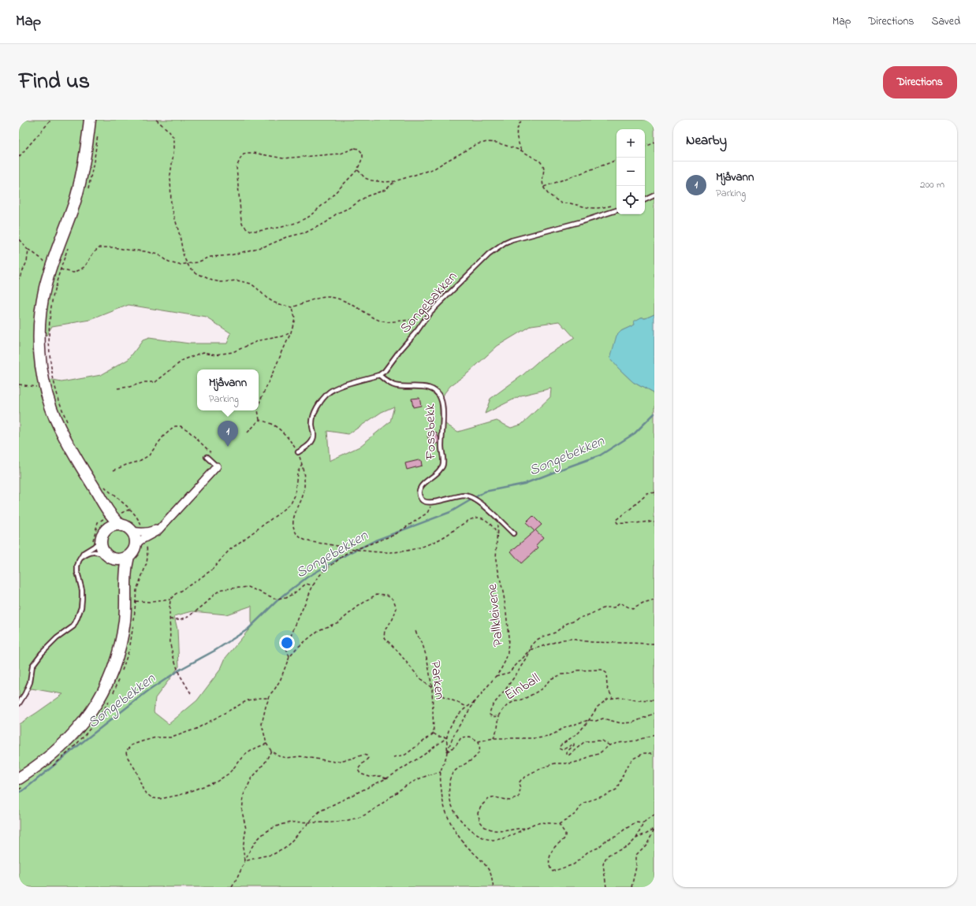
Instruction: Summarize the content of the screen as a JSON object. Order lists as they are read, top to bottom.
{
  "streets": {
    "lane": ["Songebakken", "Fossbekk"],
    "path": ["Pallkleivene", "Parken", "Einball"]
  },
  "crossings": [
    ["Songebakken", "Fossbekk"],
    ["Pallkleivene", "Einball"]
  ],
  "water": ["Songebekken"],
  "page": {
    "header": "Map",
    "nav": ["Map", "Directions", "Saved"],
    "title": "Find us",
    "buttons": "Directions",
    "heading": "Nearby",
    "map_buttons": ["+", "−"],
    "list": [
      {
        "mark": "1",
        "name": "Mjåvann",
        "note": "Parking",
        "value": "200 m"
      }
    ],
    "popup": ["Mjåvann", "Parking"],
    "pins": "1"
  }
}
